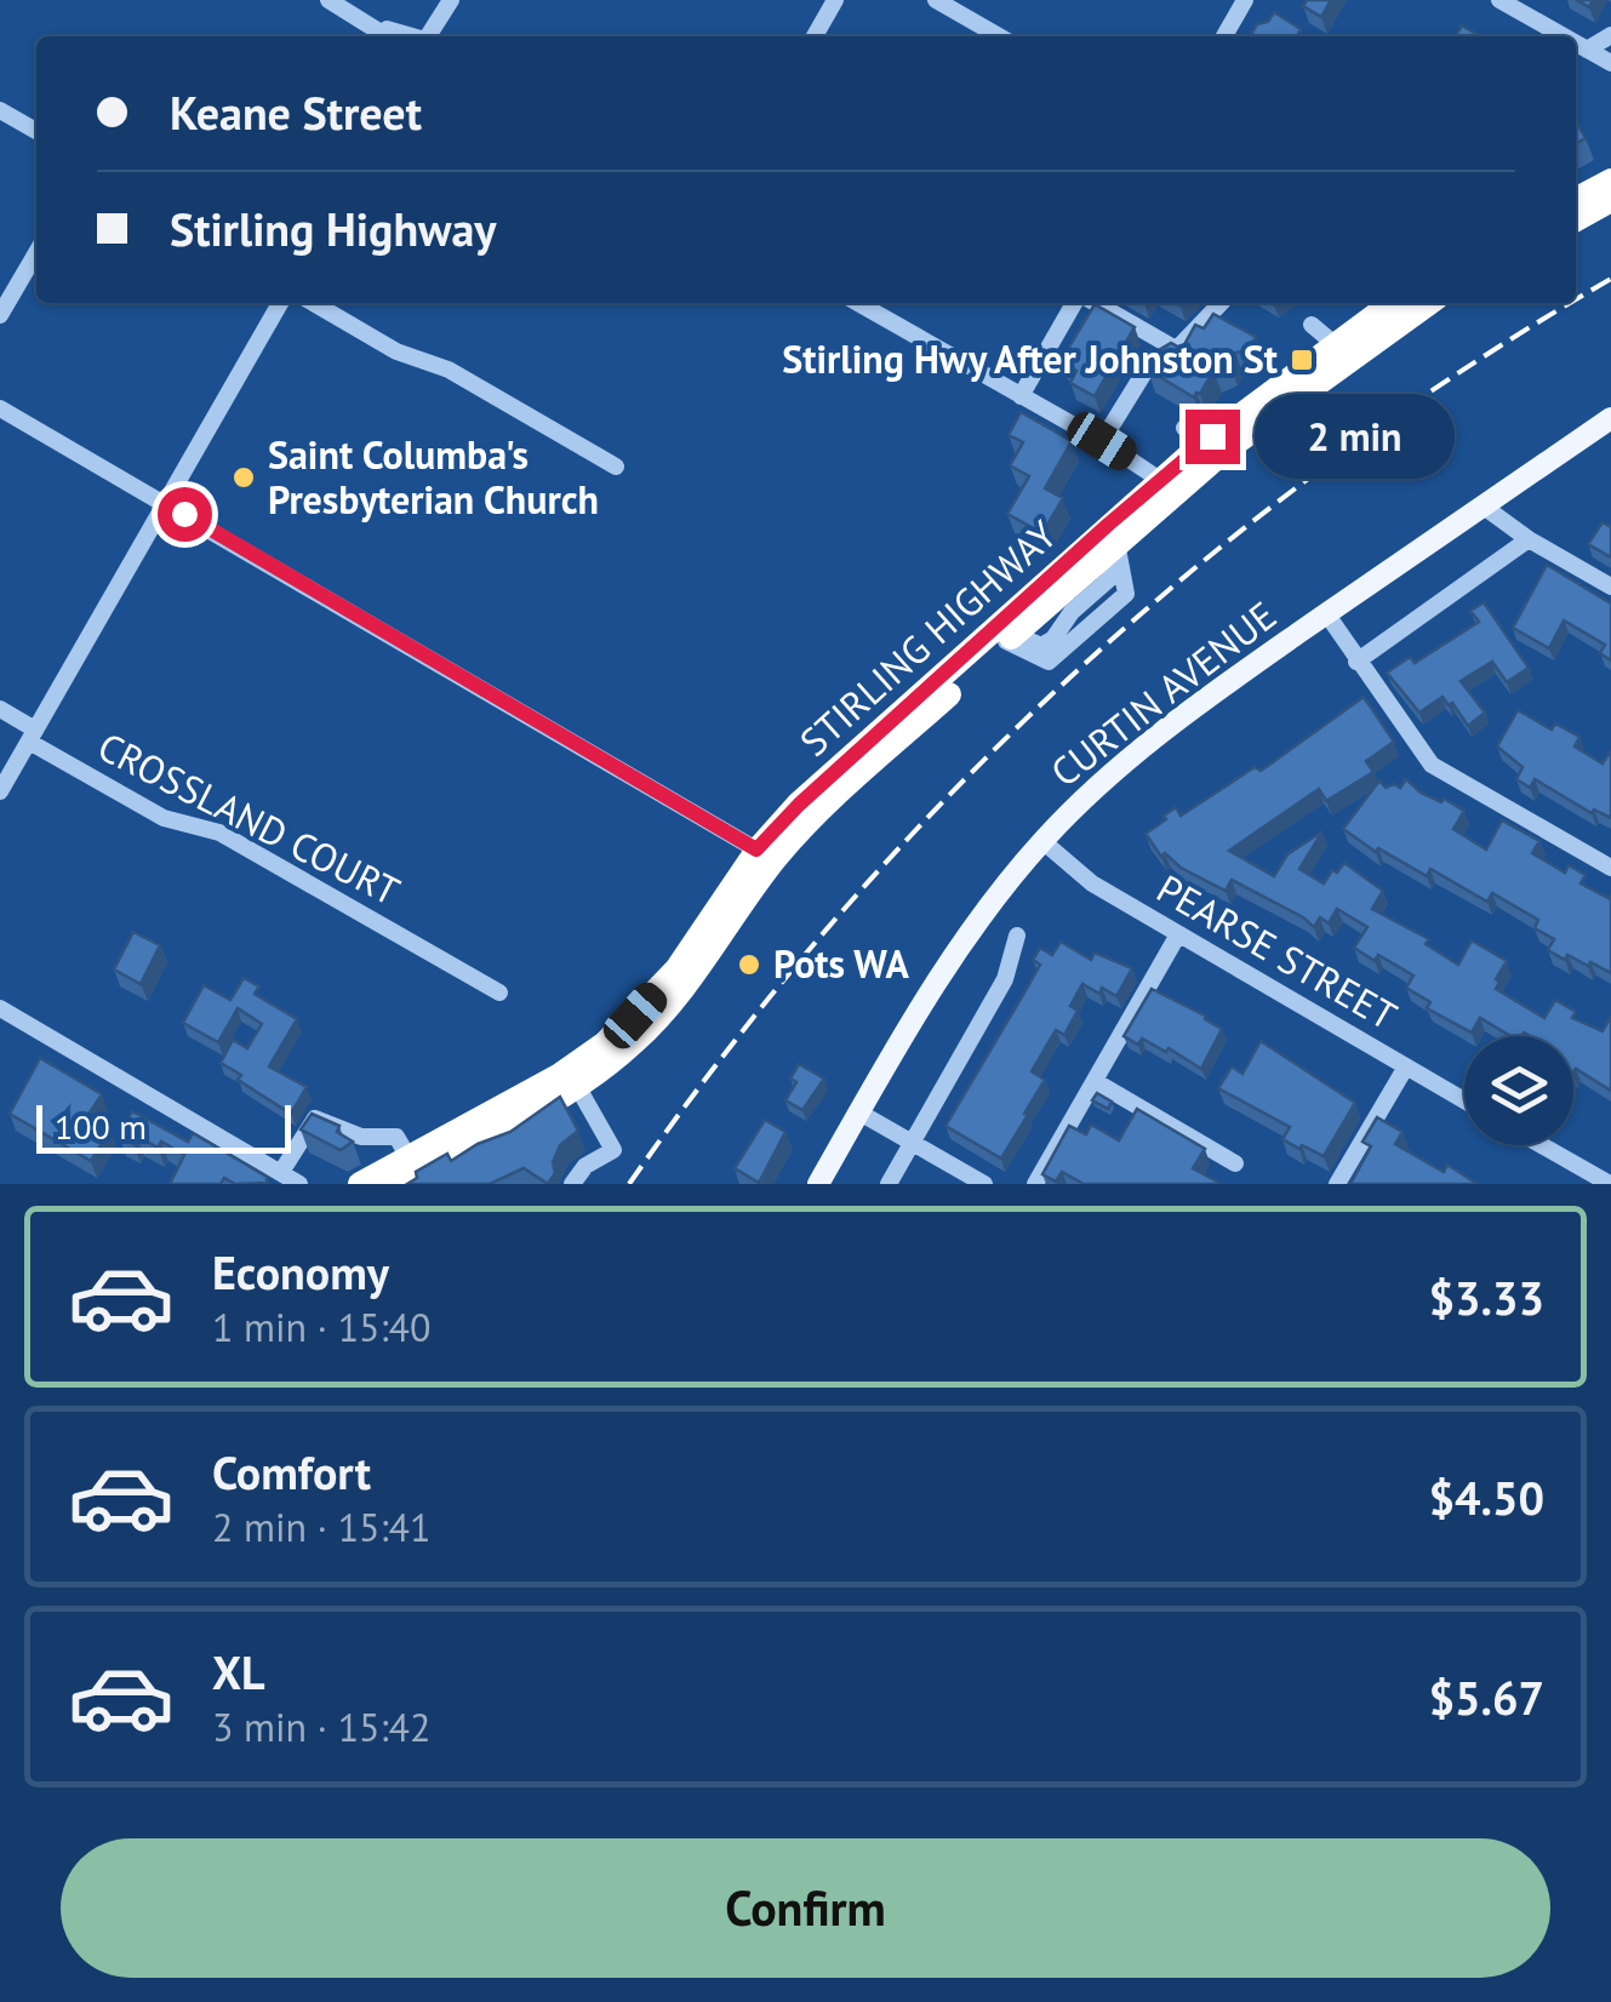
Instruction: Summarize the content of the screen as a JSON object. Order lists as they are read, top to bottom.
{
  "streets": {
    "highway": ["STIRLING HIGHWAY"],
    "main road": ["CURTIN AVENUE"],
    "street": ["CROSSLAND COURT", "PEARSE STREET"]
  },
  "crossings": [
    ["CURTIN AVENUE", "PEARSE STREET"]
  ],
  "places": {
    "transit": ["Stirling Hwy After Johnston St"],
    "other": ["Saint Columba's Presbyterian Church", "Pots WA"]
  },
  "scale_bar": "100 m",
  "page": {
    "banner": ["Keane Street", "Stirling Highway"],
    "bubble": "2 min",
    "scale": "100 m",
    "list": [
      {
        "name": "Economy",
        "note": "1 min · 15:40",
        "value": "$3.33"
      },
      {
        "name": "Comfort",
        "note": "2 min · 15:41",
        "value": "$4.50"
      },
      {
        "name": "XL",
        "note": "3 min · 15:42",
        "value": "$5.67"
      }
    ],
    "buttons": "Confirm"
  }
}
